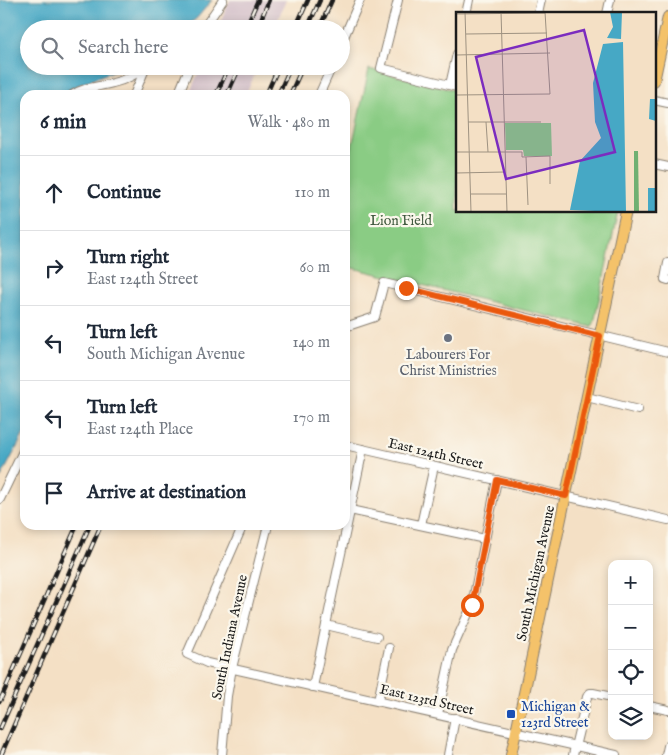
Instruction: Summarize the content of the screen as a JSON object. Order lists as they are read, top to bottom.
{
  "streets": {
    "main road": ["South Michigan Avenue"],
    "street": ["East 124th Street", "South Indiana Avenue", "East 123rd Street"]
  },
  "crossings": [
    ["East 124th Street", "South Michigan Avenue"],
    ["South Michigan Avenue", "East 123rd Street"],
    ["South Indiana Avenue", "East 123rd Street"]
  ],
  "parks": ["Lion Field"],
  "places": {
    "other": ["Labourers For Christ Ministries"],
    "transit": ["Michigan & 123rd Street"]
  },
  "page": {
    "search": "Search here",
    "heading": ["6 min", "Walk · 480 m"],
    "list": [
      ["Continue", "110 m"],
      ["Turn right", "East 124th Street", "60 m"],
      ["Turn left", "South Michigan Avenue", "140 m"],
      ["Turn left", "East 124th Place", "170 m"],
      "Arrive at destination"
    ],
    "map_buttons": ["+", "−"]
  }
}
